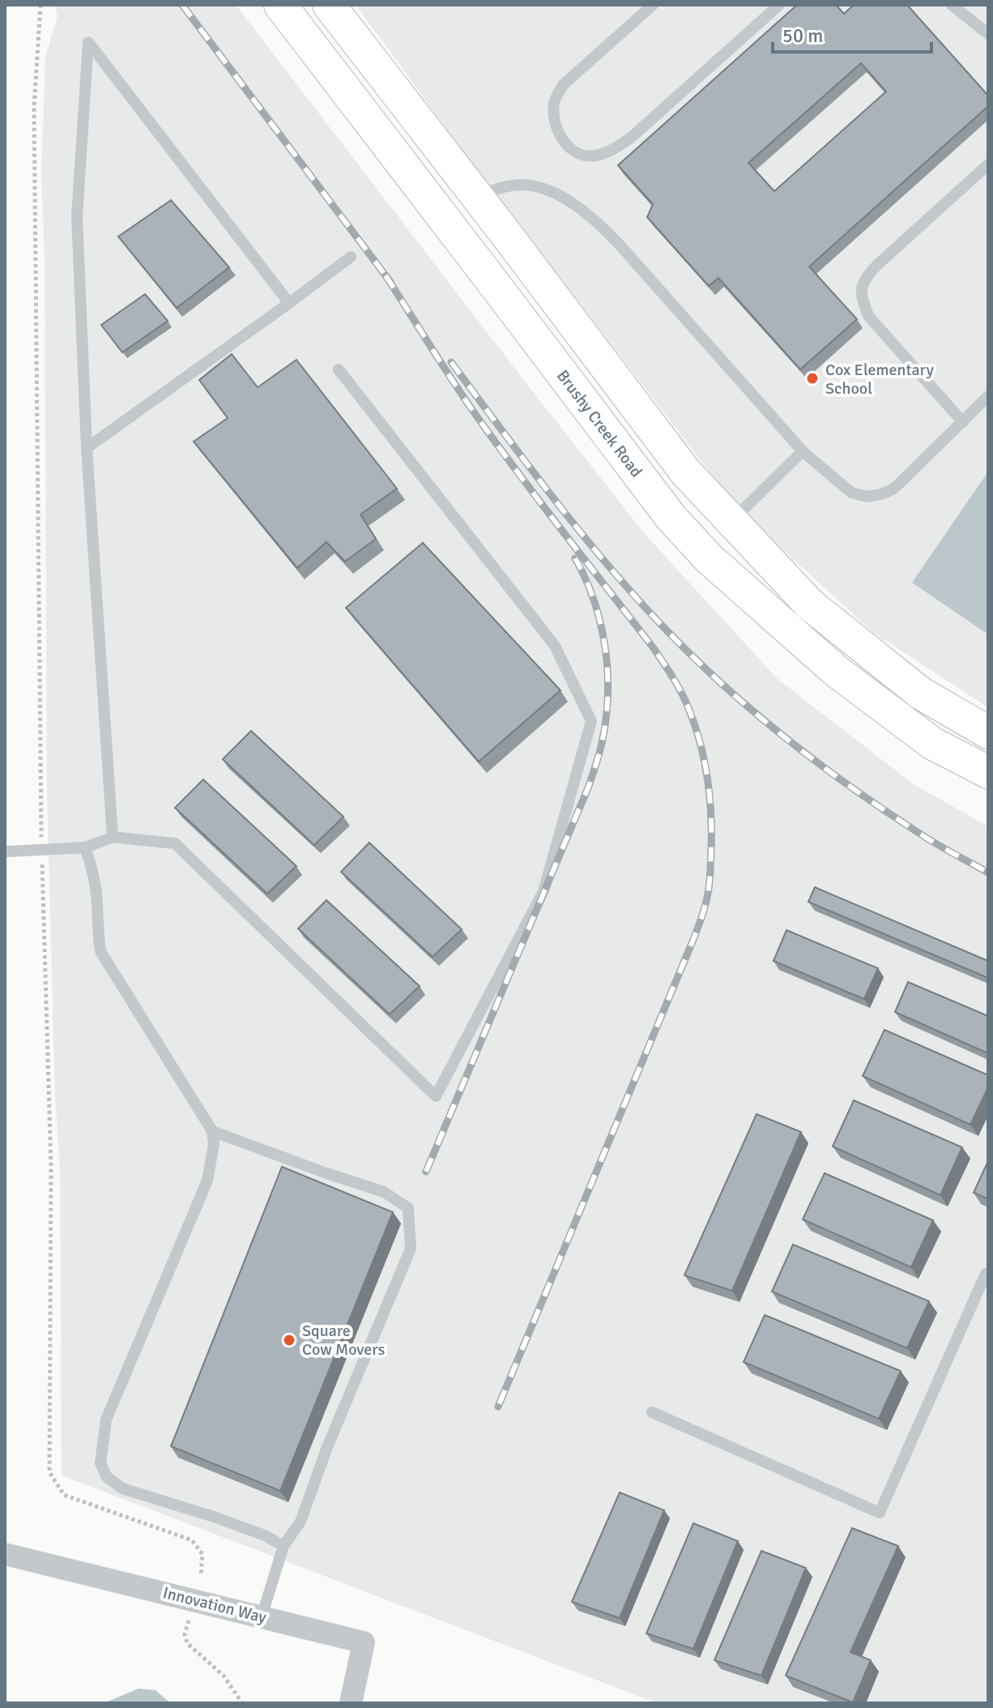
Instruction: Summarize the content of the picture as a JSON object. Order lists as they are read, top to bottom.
{
  "streets": {
    "main road": ["Brushy Creek Road"],
    "street": ["Innovation Way"]
  },
  "places": ["Cox Elementary School", "Square Cow Movers"],
  "scale_bar": "50 m"
}
